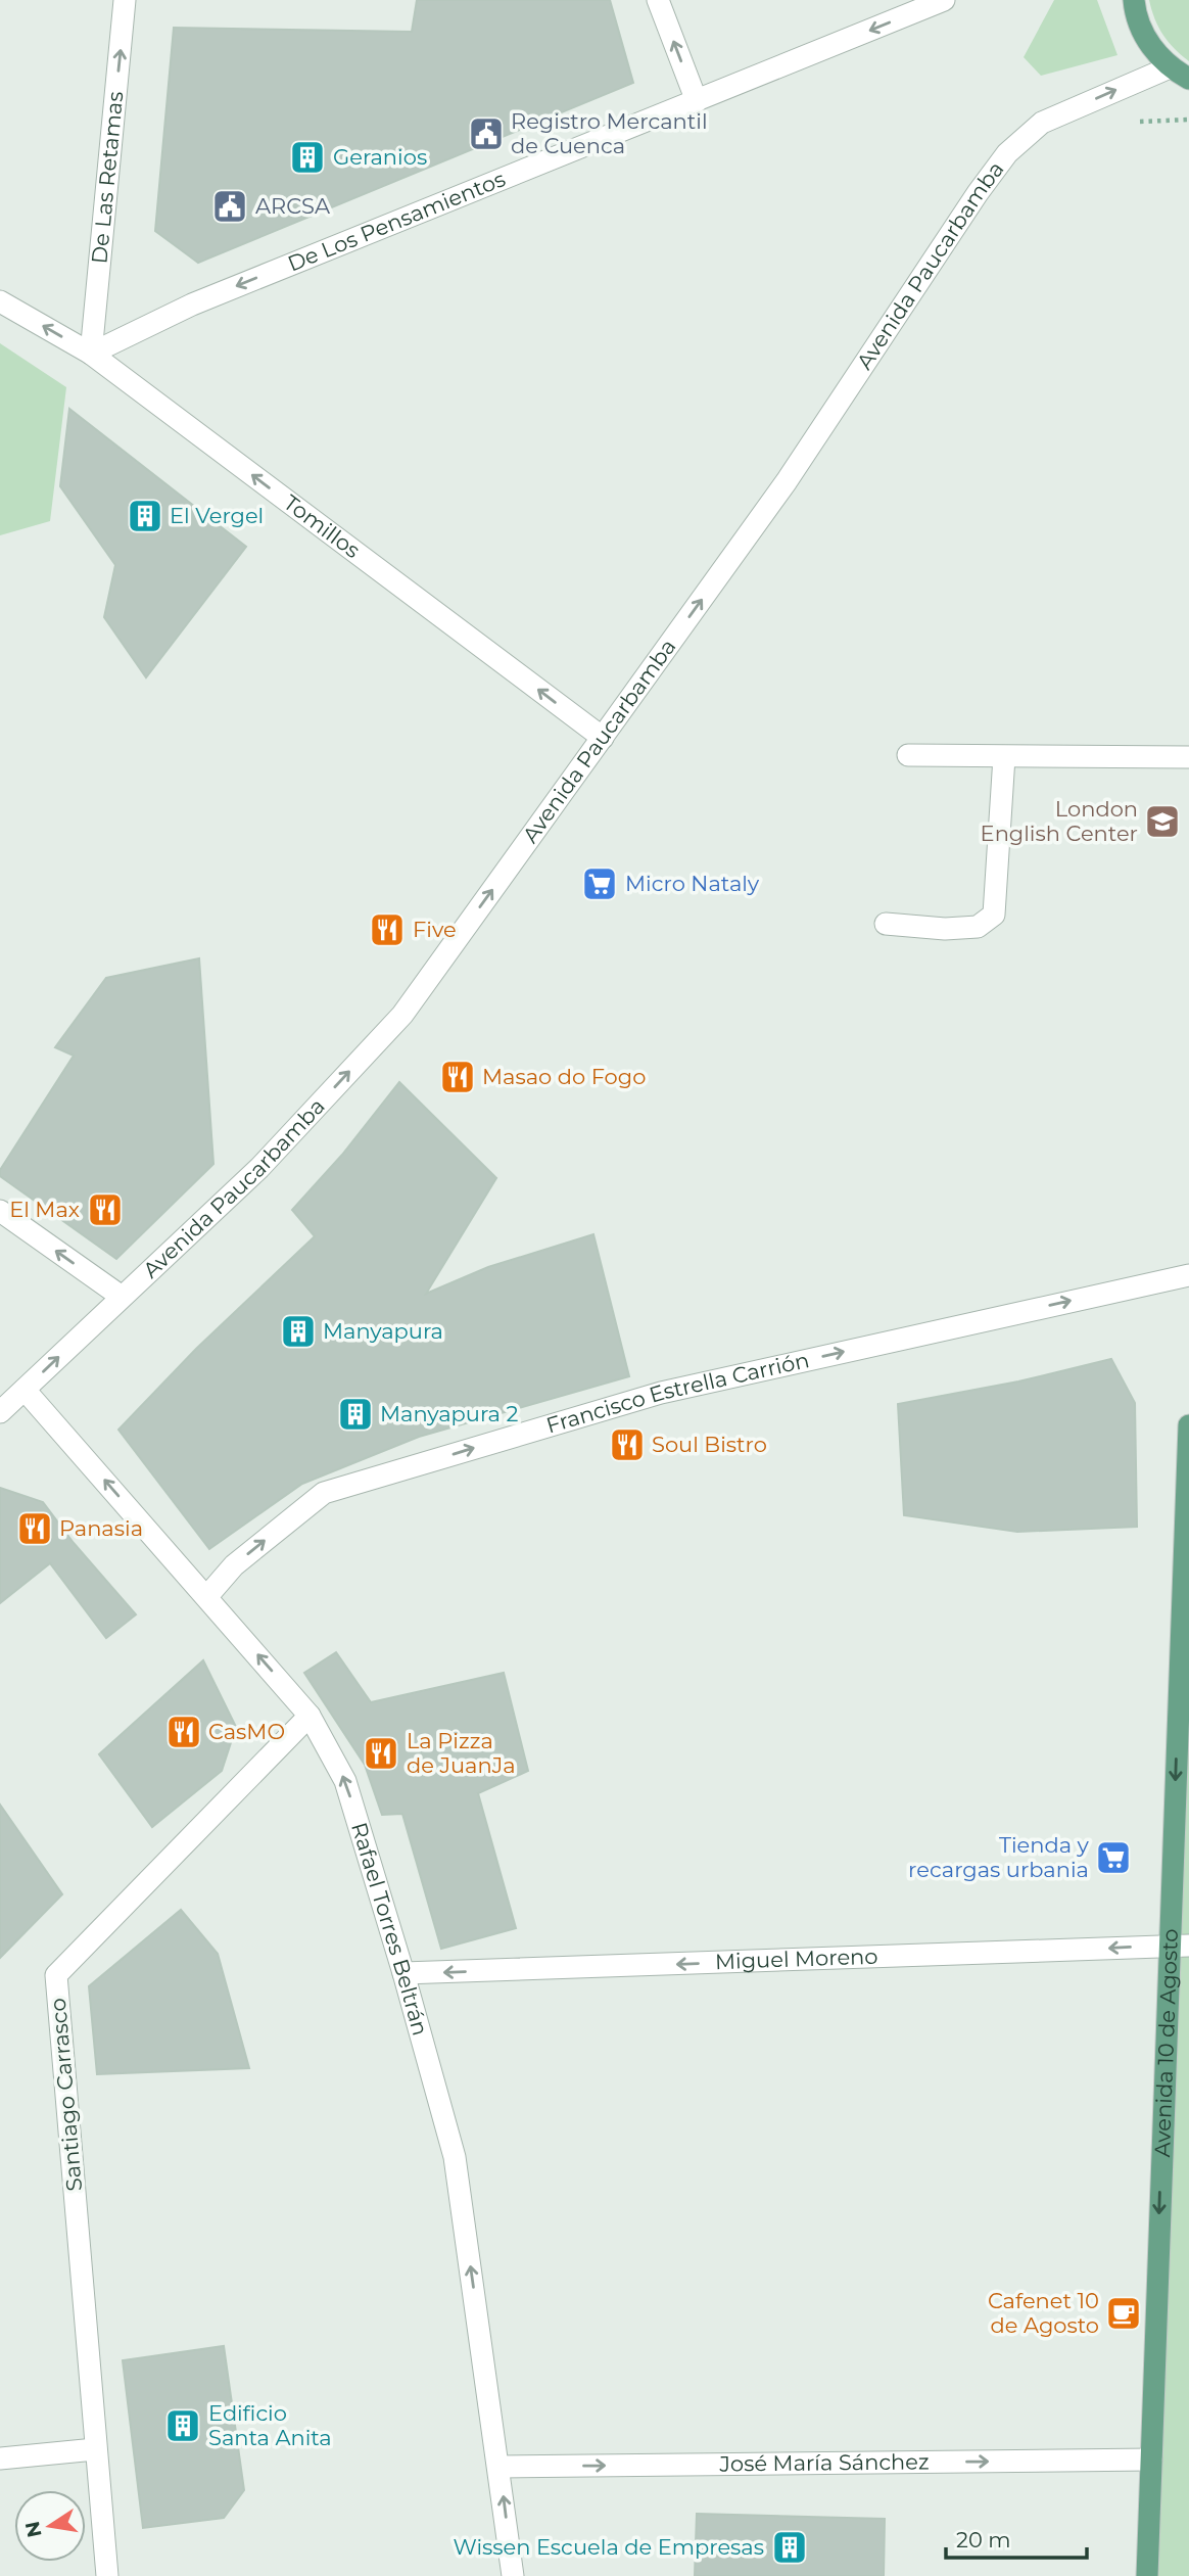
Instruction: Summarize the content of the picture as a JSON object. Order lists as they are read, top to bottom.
{
  "streets": {
    "main road": ["Avenida 10 de Agosto"],
    "street": [
      "De Las Retamas",
      "De Los Pensamientos",
      "Avenida Paucarbamba",
      "Tomillos",
      "Francisco Estrella Carrión",
      "Rafael Torres Beltrán",
      "Miguel Moreno",
      "Santiago Carrasco",
      "José María Sánchez"
    ]
  },
  "crossings": [
    ["De Las Retamas", "De Los Pensamientos"],
    ["De Las Retamas", "Tomillos"],
    ["De Los Pensamientos", "Tomillos"],
    ["Avenida Paucarbamba", "Tomillos"],
    ["Avenida Paucarbamba", "Rafael Torres Beltrán"],
    ["Francisco Estrella Carrión", "Rafael Torres Beltrán"],
    ["Rafael Torres Beltrán", "Miguel Moreno"],
    ["Rafael Torres Beltrán", "Santiago Carrasco"],
    ["Rafael Torres Beltrán", "José María Sánchez"],
    ["Miguel Moreno", "Avenida 10 de Agosto"],
    ["Avenida 10 de Agosto", "José María Sánchez"]
  ],
  "one_way": [
    "De Las Retamas",
    "De Los Pensamientos",
    "Avenida Paucarbamba",
    "Tomillos",
    "Francisco Estrella Carrión",
    "Rafael Torres Beltrán",
    "Miguel Moreno",
    "Avenida 10 de Agosto",
    "José María Sánchez"
  ],
  "places": {
    "public building": ["Registro Mercantil de Cuenca", "ARCSA"],
    "building": [
      "Geranios",
      "El Vergel",
      "Manyapura",
      "Manyapura 2",
      "Edificio Santa Anita",
      "Wissen Escuela de Empresas"
    ],
    "school or university": ["London English Center"],
    "supermarket": ["Micro Nataly", "Tienda y recargas urbania"],
    "restaurant": [
      "Five",
      "Masao do Fogo",
      "El Max",
      "Soul Bistro",
      "Panasia",
      "CasMO",
      "La Pizza de JuanJa"
    ],
    "cafe": ["Cafenet 10 de Agosto"]
  },
  "scale_bar": "20 m",
  "north": "left"
}
